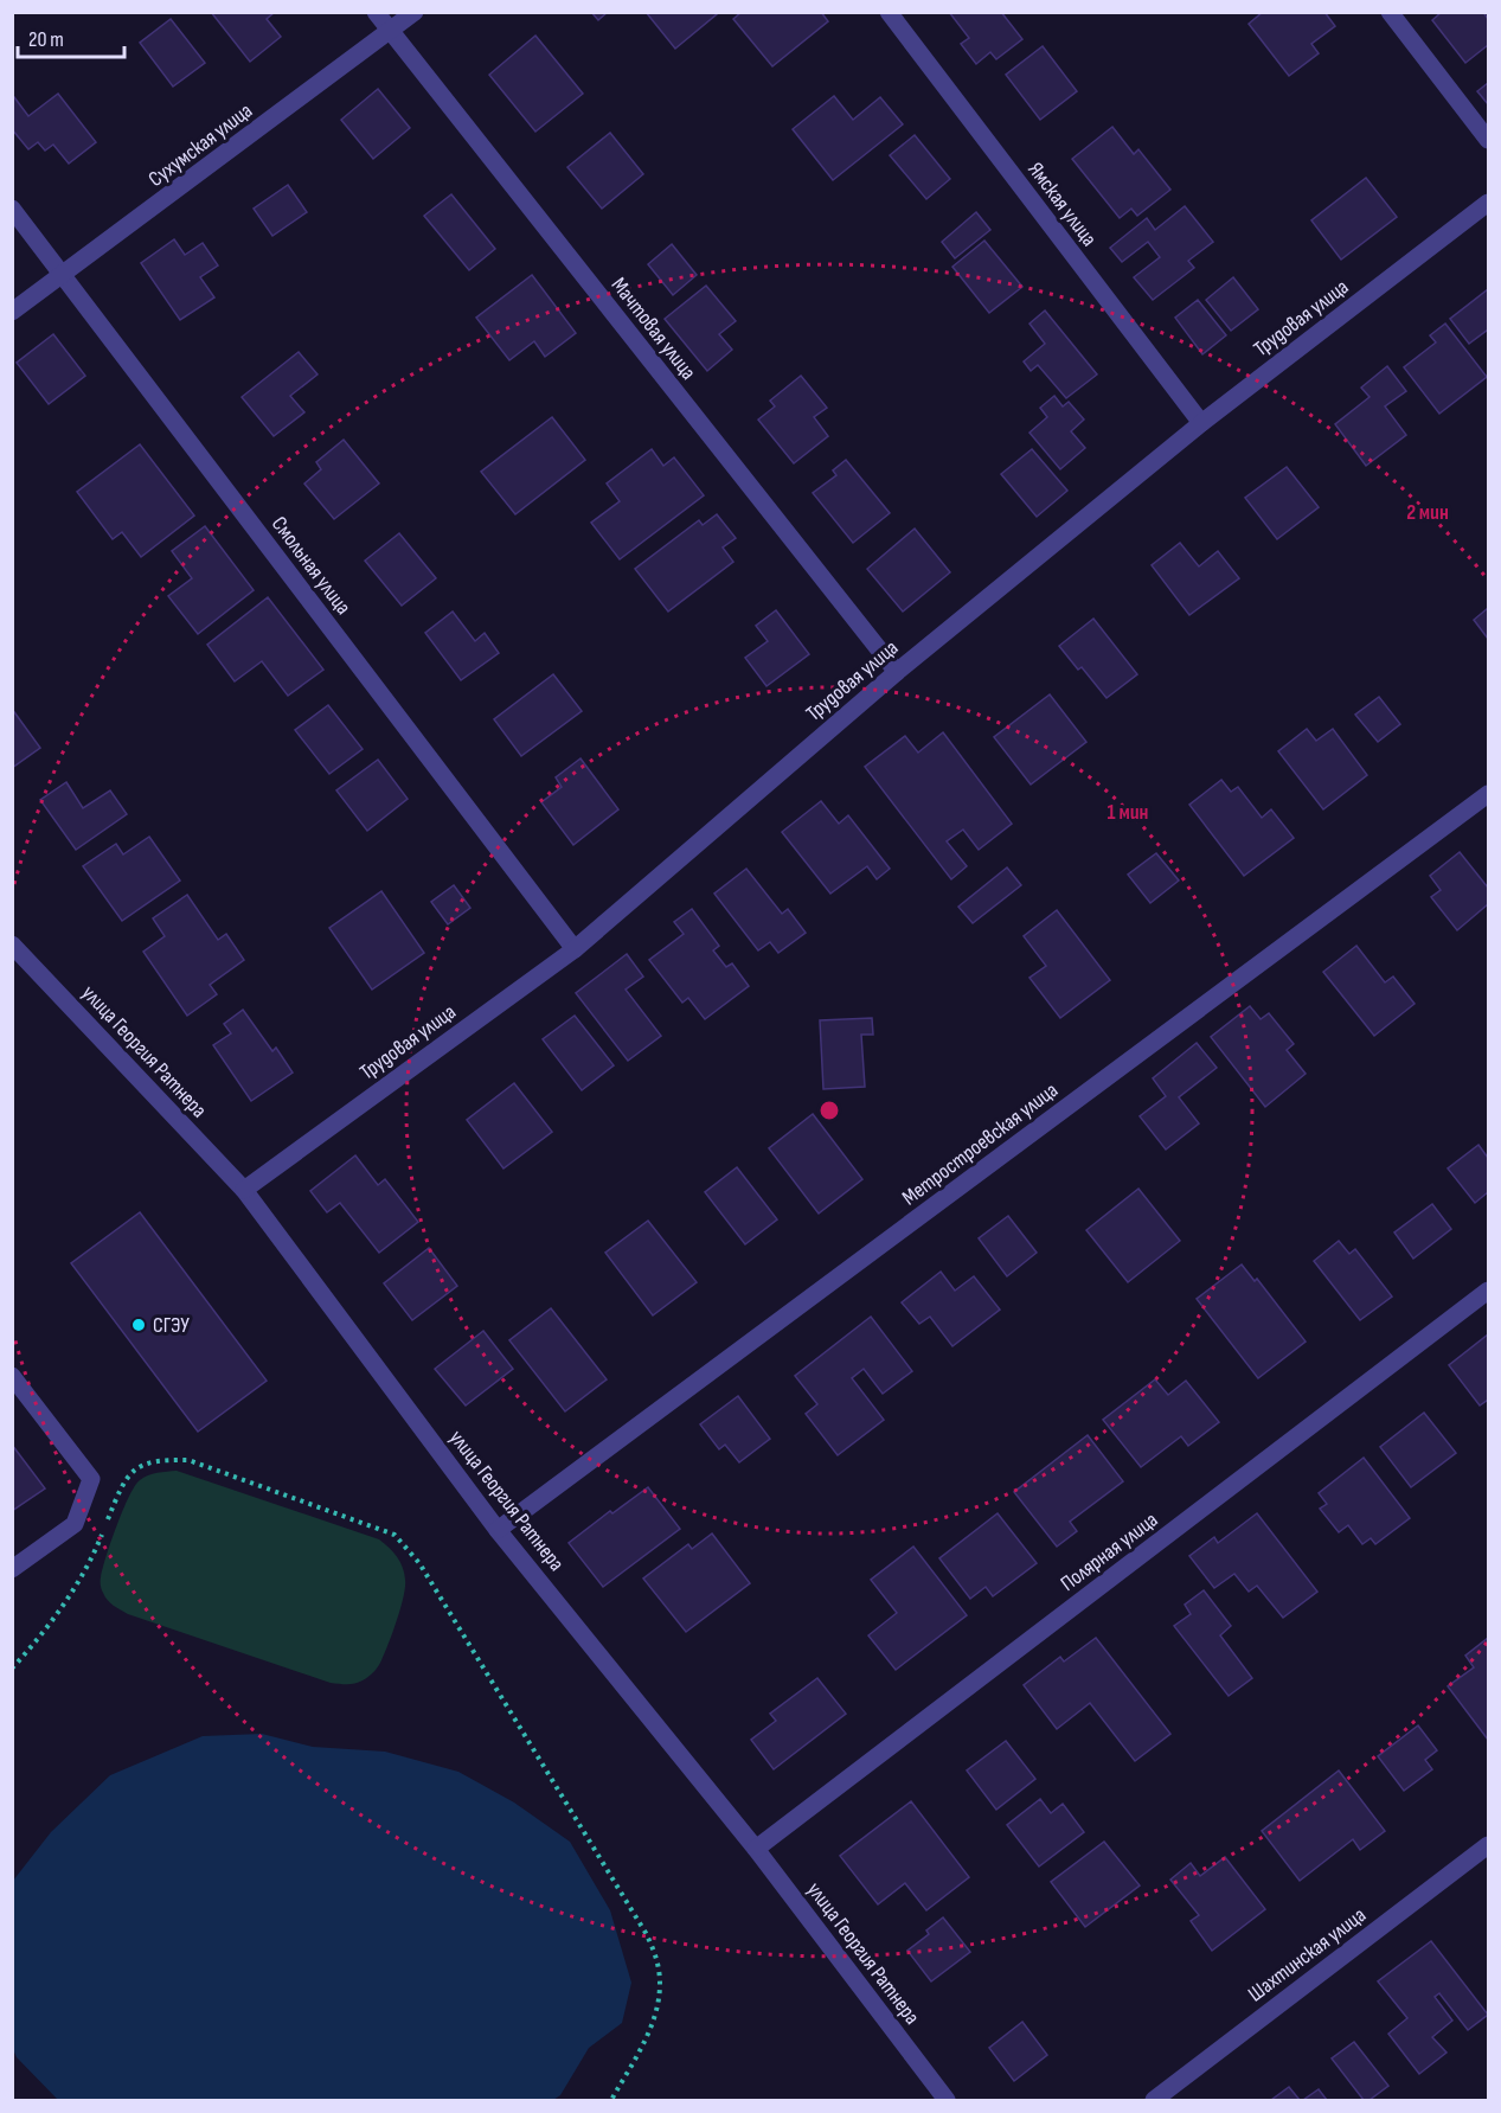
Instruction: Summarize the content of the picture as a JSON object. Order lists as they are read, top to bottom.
{
  "streets": {
    "street": [
      "Сухумская улица",
      "Ямская улица",
      "Трудовая улица",
      "Мачтовая улица",
      "Смольная улица",
      "улица Георгия Ратнера",
      "Метростроевская улица",
      "Полярная улица",
      "Шахтинская улица"
    ]
  },
  "crossings": [
    ["Сухумская улица", "Мачтовая улица"],
    ["Сухумская улица", "Смольная улица"],
    ["Ямская улица", "Трудовая улица"],
    ["Трудовая улица", "Мачтовая улица"],
    ["Трудовая улица", "Смольная улица"],
    ["Трудовая улица", "улица Георгия Ратнера"],
    ["улица Георгия Ратнера", "Метростроевская улица"],
    ["улица Георгия Ратнера", "Полярная улица"]
  ],
  "places": ["СГЭУ"],
  "scale_bar": "20 m",
  "rings": ["2 мин", "1 мин"]
}
